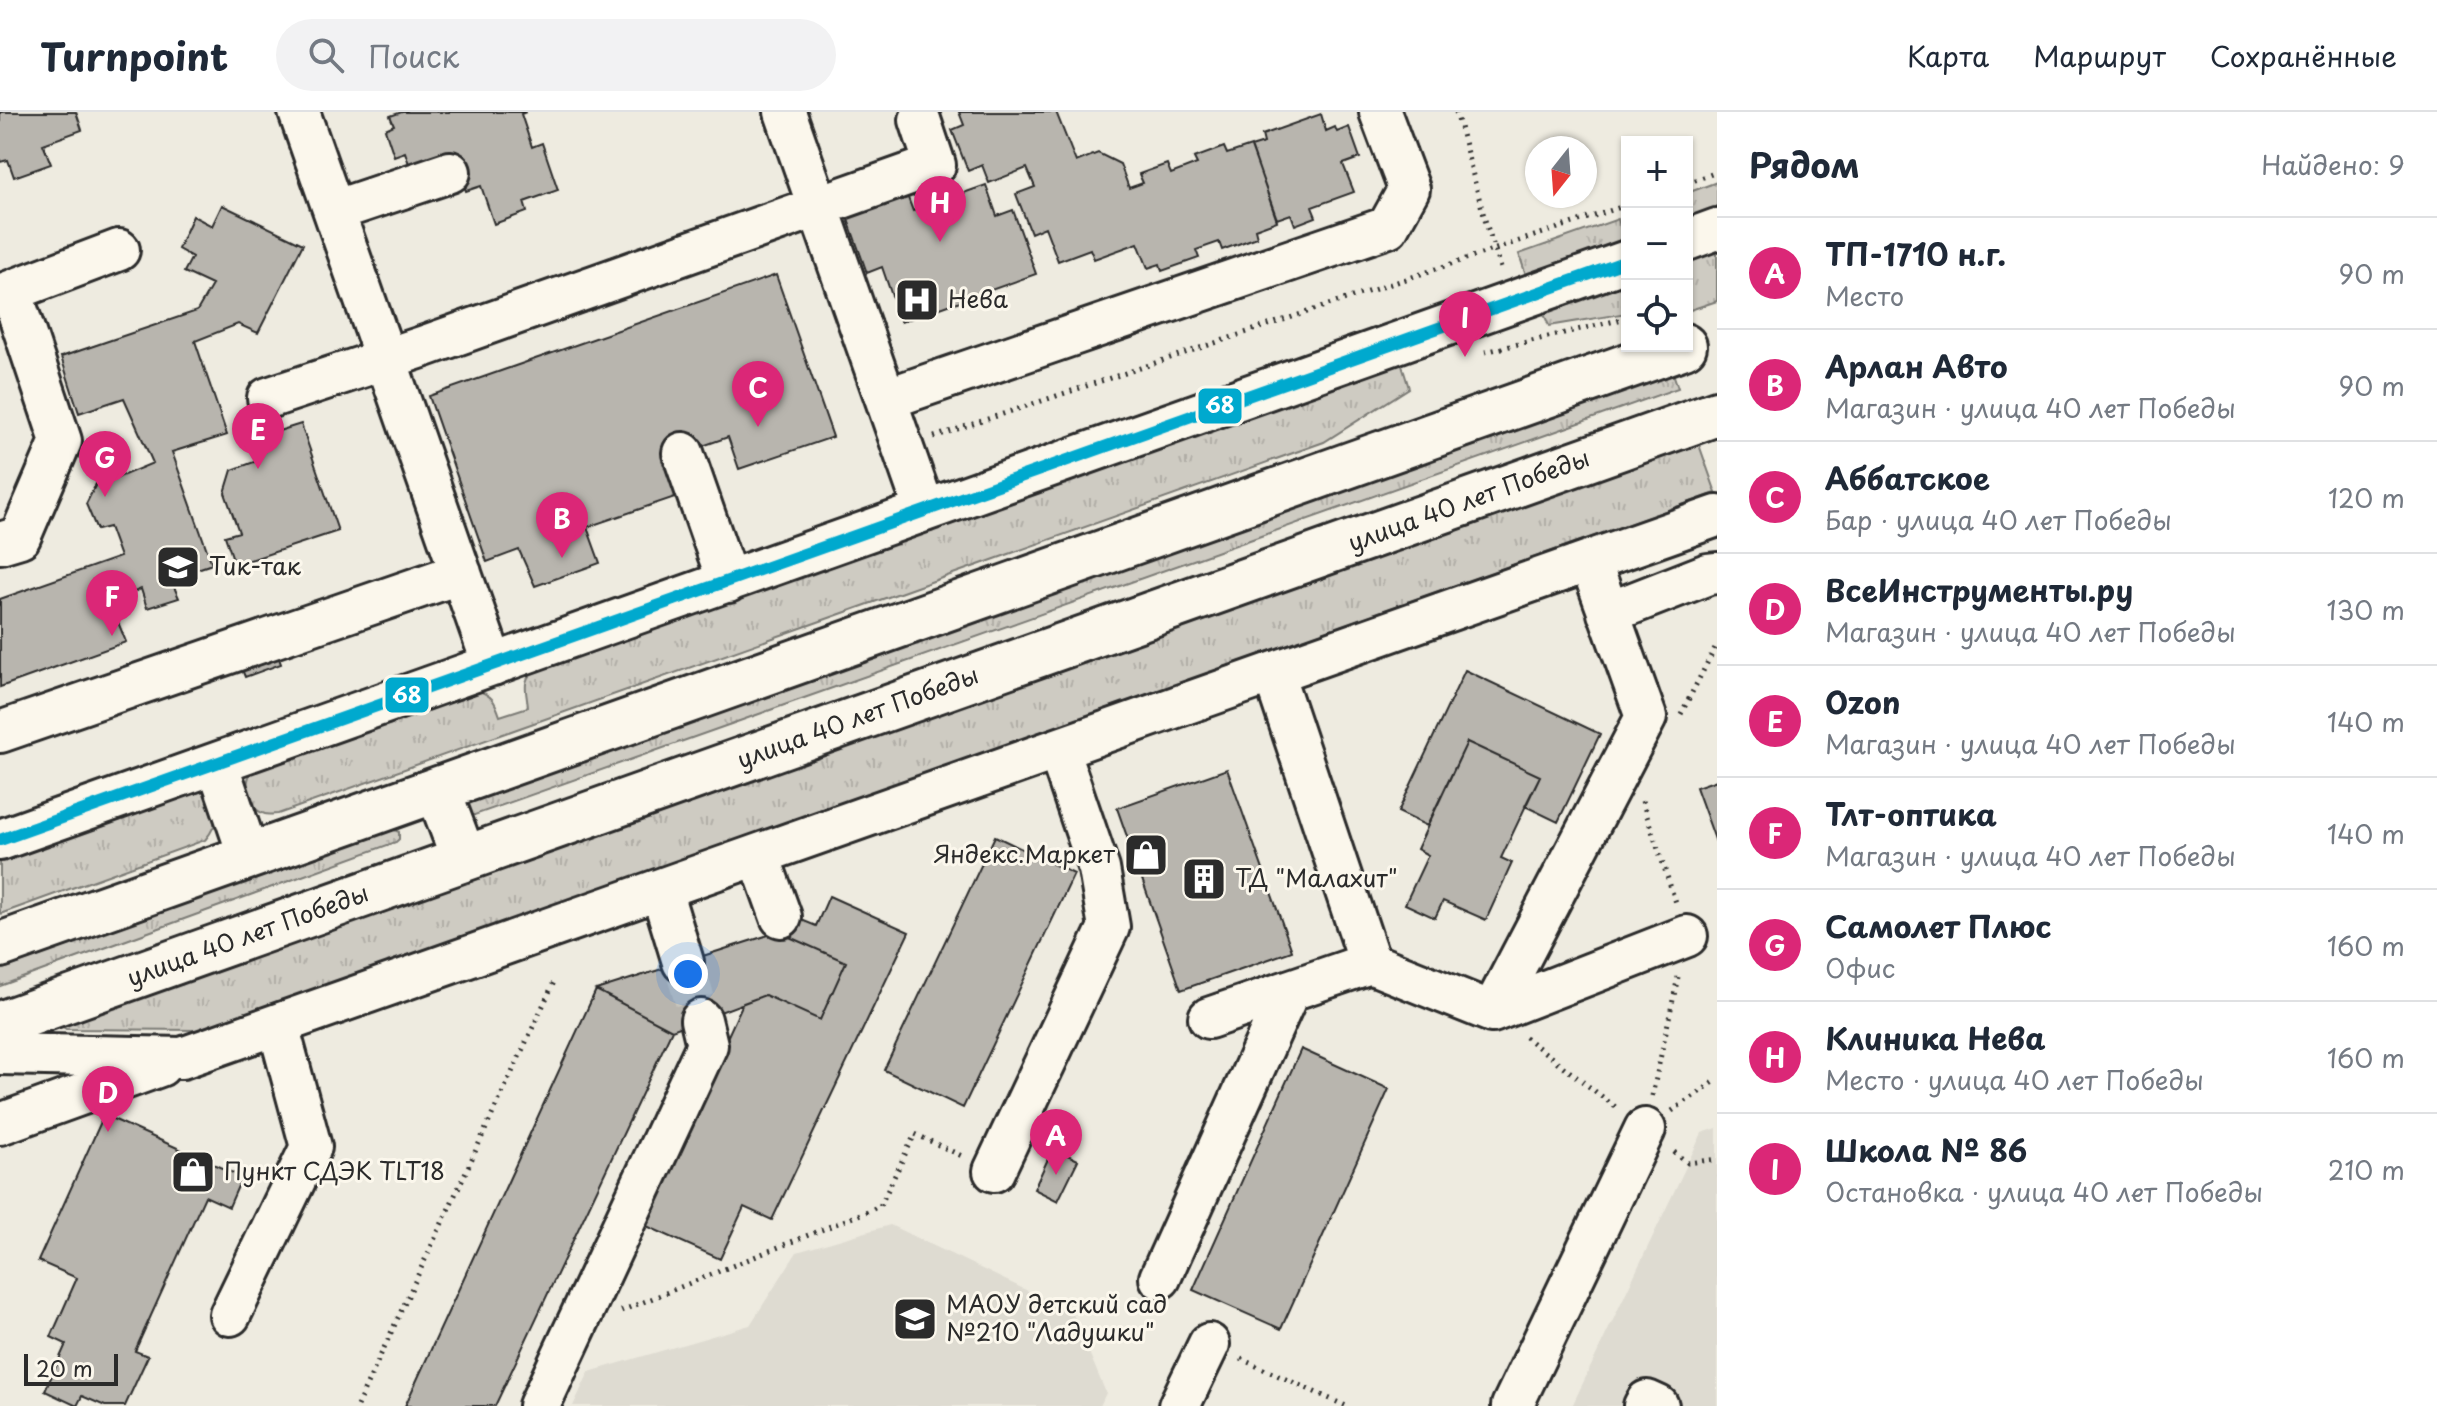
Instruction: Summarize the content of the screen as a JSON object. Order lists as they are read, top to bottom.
{
  "streets": {
    "main road": ["улица 40 лет Победы"]
  },
  "places": {
    "hospital": ["Нева"],
    "school or university": ["Тик-так", "МАОУ детский сад №210 \"Ладушки\""],
    "shop": ["Яндекс.Маркет", "Пункт СДЭК TLT18"],
    "building": ["ТД \"Малахит\""]
  },
  "lines": ["transit line 68"],
  "scale_bar": "20 m",
  "north": "bottom",
  "page": {
    "header": "Turnpoint",
    "search": "Поиск",
    "nav": ["Карта", "Маршрут", "Сохранённые"],
    "heading": ["Рядом", "Найдено: 9"],
    "map_buttons": ["+", "−"],
    "pins": [
      "H",
      "I",
      "C",
      "E",
      "G",
      "B",
      "F",
      "D",
      "A"
    ],
    "list": [
      {
        "mark": "A",
        "name": "ТП-1710 н.г.",
        "note": "Место",
        "value": "90 m"
      },
      {
        "mark": "B",
        "name": "Арлан Авто",
        "note": "Магазин · улица 40 лет Победы",
        "value": "90 m"
      },
      {
        "mark": "C",
        "name": "Аббатское",
        "note": "Бар · улица 40 лет Победы",
        "value": "120 m"
      },
      {
        "mark": "D",
        "name": "ВсеИнструменты.ру",
        "note": "Магазин · улица 40 лет Победы",
        "value": "130 m"
      },
      {
        "mark": "E",
        "name": "Ozon",
        "note": "Магазин · улица 40 лет Победы",
        "value": "140 m"
      },
      {
        "mark": "F",
        "name": "Тлт-оптика",
        "note": "Магазин · улица 40 лет Победы",
        "value": "140 m"
      },
      {
        "mark": "G",
        "name": "Самолет Плюс",
        "note": "Офис",
        "value": "160 m"
      },
      {
        "mark": "H",
        "name": "Клиника Нева",
        "note": "Место · улица 40 лет Победы",
        "value": "160 m"
      },
      {
        "mark": "I",
        "name": "Школа № 86",
        "note": "Остановка · улица 40 лет Победы",
        "value": "210 m"
      }
    ],
    "scale": "20 m"
  }
}
